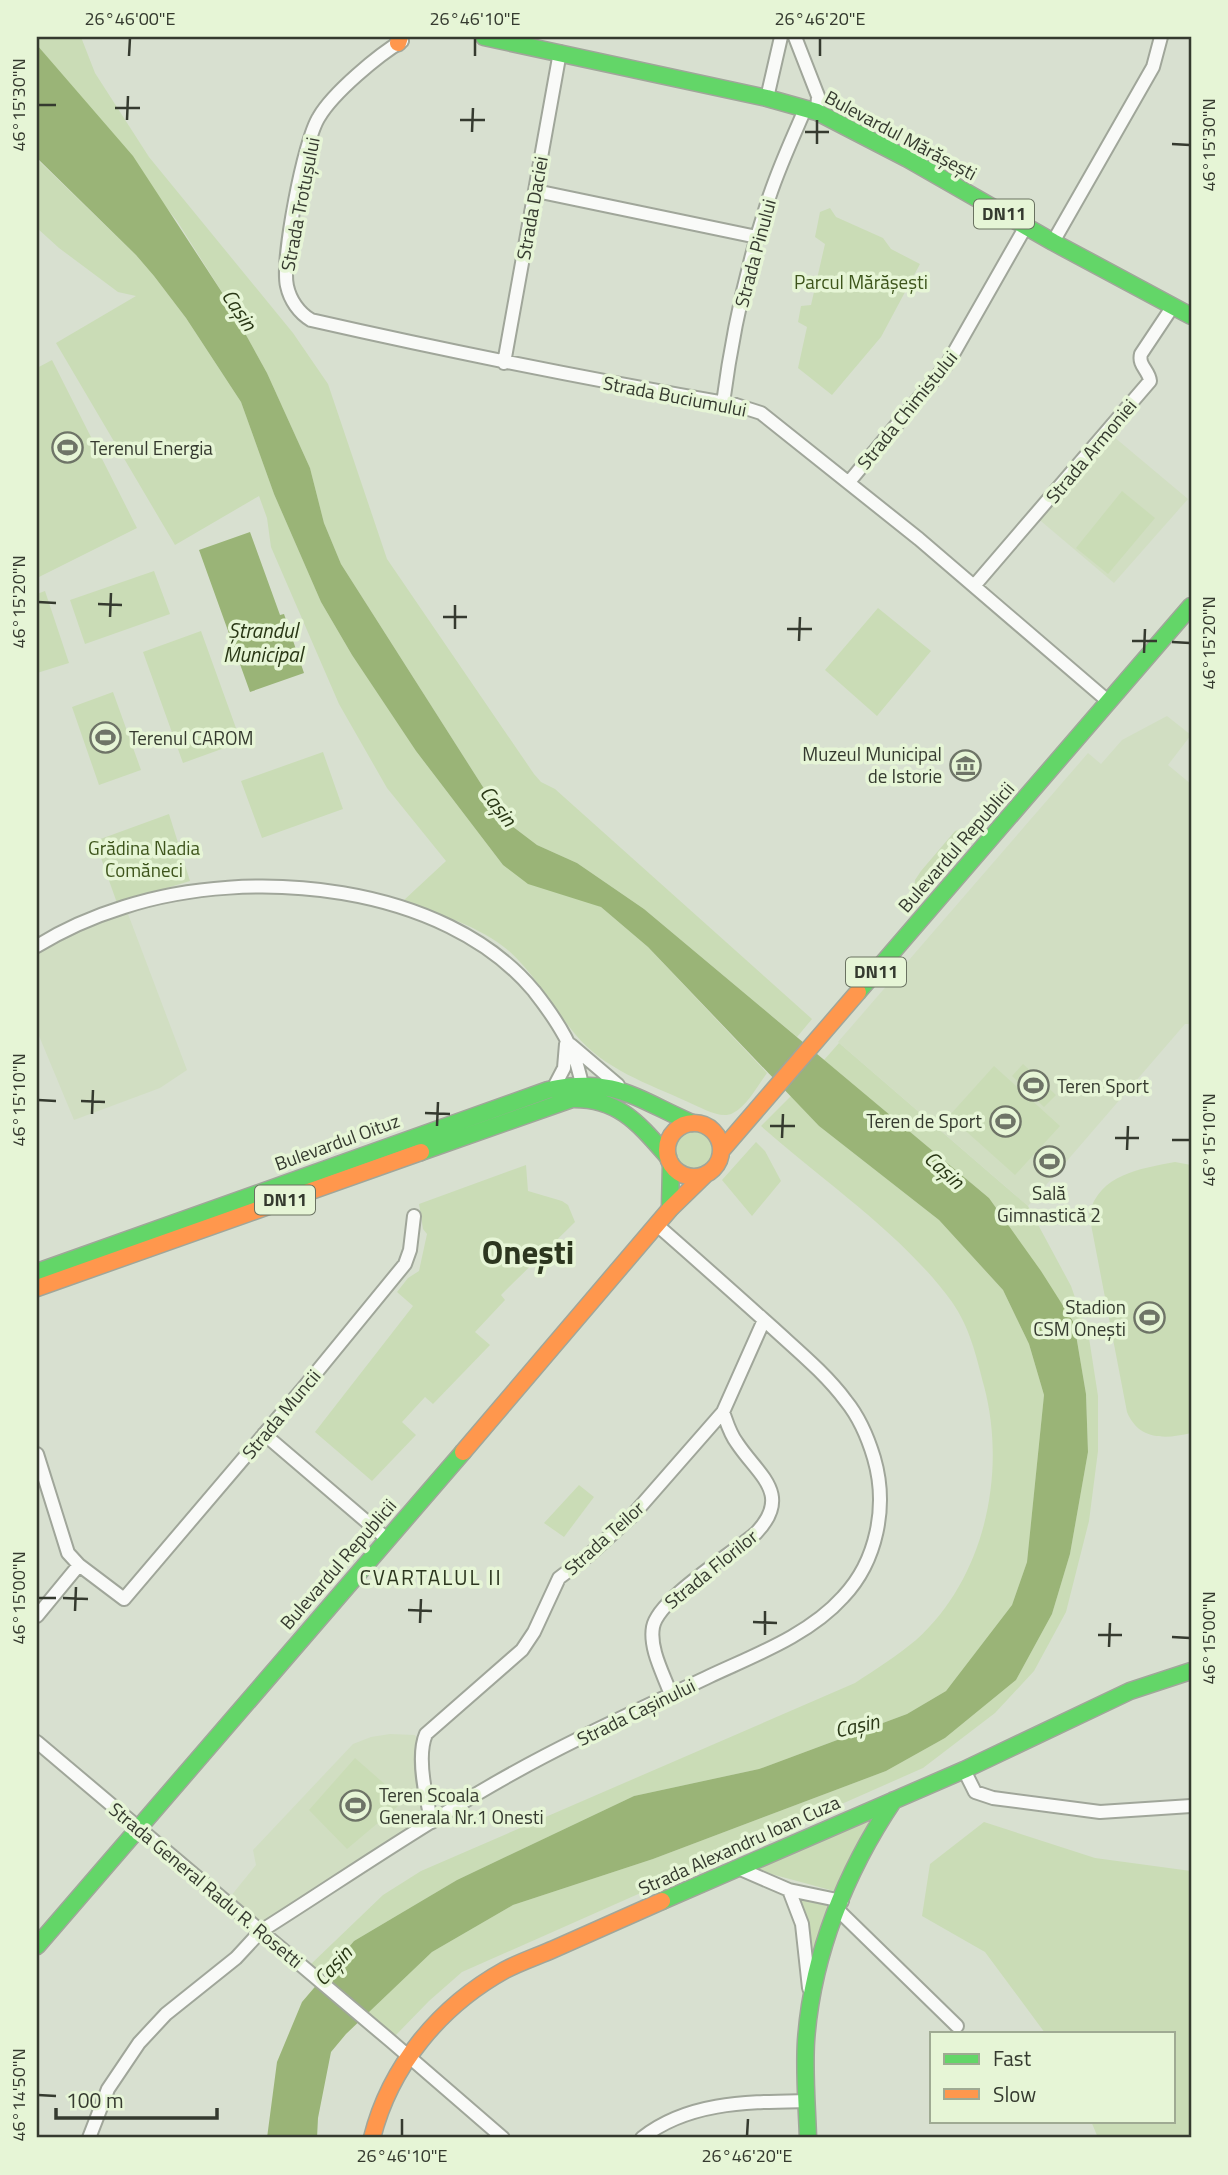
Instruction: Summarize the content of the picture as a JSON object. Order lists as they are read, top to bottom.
{
  "streets": {
    "main road": [
      "Bulevardul Mărășești",
      "DN11",
      "Bulevardul Republicii",
      "Bulevardul Oituz",
      "Strada Alexandru Ioan Cuza"
    ],
    "street": [
      "Strada Trotușului",
      "Strada Daciei",
      "Strada Pinului",
      "Strada Buciumului",
      "Strada Chimistului",
      "Strada Armoniei",
      "Strada Muncii",
      "Strada Teilor",
      "Strada Florilor",
      "Strada Cașinului",
      "Strada General Radu R. Rosetti"
    ]
  },
  "crossings": [
    ["Bulevardul Mărășești", "Strada Daciei"],
    ["Bulevardul Mărășești", "Strada Pinului"],
    ["Bulevardul Mărășești", "Strada Chimistului"],
    ["Bulevardul Mărășești", "Strada Armoniei"],
    ["Strada Trotușului", "Strada Buciumului"],
    ["Strada Daciei", "Strada Buciumului"],
    ["DN11", "Bulevardul Republicii"],
    ["DN11", "Bulevardul Oituz"],
    ["Strada Pinului", "Strada Buciumului"],
    ["Strada Buciumului", "Strada Chimistului"],
    ["Strada Buciumului", "Strada Armoniei"],
    ["Strada Buciumului", "Bulevardul Republicii"],
    ["Bulevardul Republicii", "Bulevardul Oituz"],
    ["Bulevardul Republicii", "Strada Cașinului"],
    ["Bulevardul Republicii", "Strada General Radu R. Rosetti"],
    ["Strada Teilor", "Strada Florilor"],
    ["Strada Teilor", "Strada Cașinului"],
    ["Strada Florilor", "Strada Cașinului"],
    ["Strada Cașinului", "Strada General Radu R. Rosetti"],
    ["Strada Alexandru Ioan Cuza", "Strada General Radu R. Rosetti"]
  ],
  "districts": ["Onești", "CVARTALUL II"],
  "water": ["Cașin", "Ștrandul Municipal"],
  "parks": ["Parcul Mărășești", "Grădina Nadia Comăneci"],
  "places": {
    "sports": [
      "Terenul Energia",
      "Terenul CAROM",
      "Teren Sport",
      "Teren de Sport",
      "Sală Gimnastică 2",
      "Stadion CSM Onești",
      "Teren Scoala Generala Nr.1 Onesti"
    ],
    "museum": ["Muzeul Municipal de Istorie"]
  },
  "legend": ["Fast", "Slow"],
  "scale_bar": "100 m",
  "coordinates": [
    "26°46'00\"E",
    "26°46'10\"E",
    "26°46'20\"E",
    "46°15'30\"N",
    "46°15'20\"N",
    "46°15'10\"N",
    "46°15'00\"N",
    "46°14'50\"N"
  ]
}
